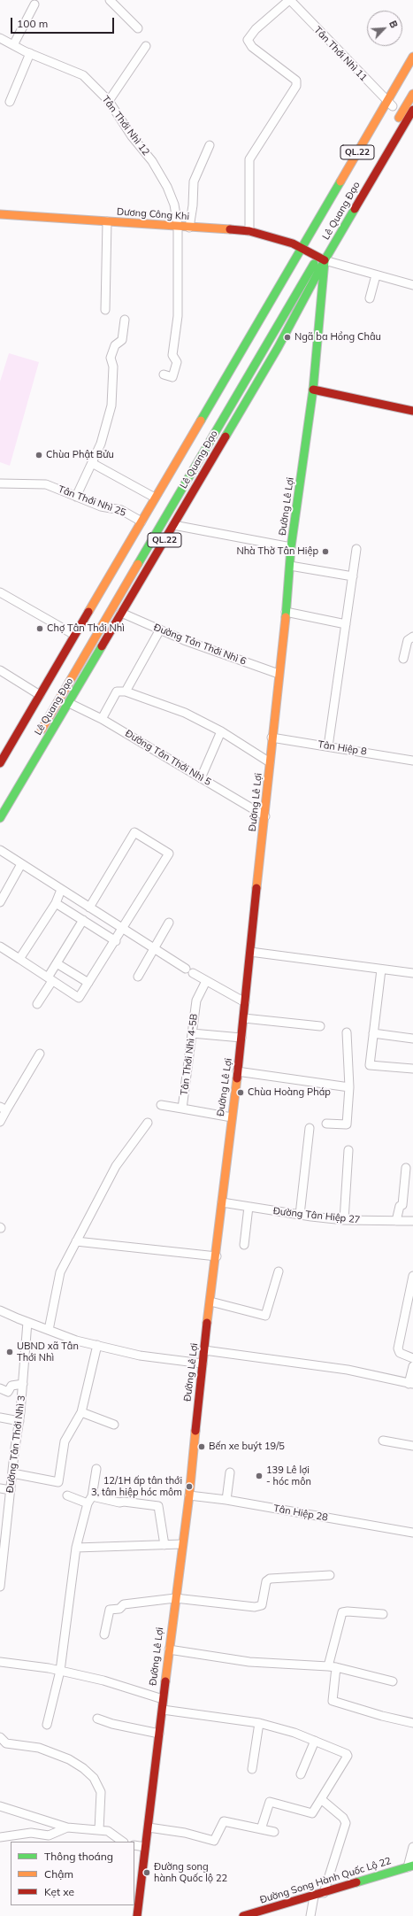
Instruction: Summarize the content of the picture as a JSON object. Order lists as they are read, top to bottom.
{
  "streets": {
    "main road": [
      "QL.22",
      "Lê Quang Đạo",
      "Dương Công Khi",
      "Đường Lê Lợi",
      "Đường Song Hành Quốc Lộ 22"
    ],
    "street": [
      "Tân Thới Nhì 11",
      "Tân Thới Nhì 12",
      "Tân Thới Nhì 25",
      "Đường Tản Thới Nhì 6",
      "Tân Hiệp 8",
      "Đường Tân Thới Nhì 5",
      "Tân Thới Nhì 4-5B",
      "Đường Tân Hiệp 27",
      "Đường Tân Thới Nhì 3",
      "Tân Hiệp 28"
    ]
  },
  "crossings": [
    ["Tân Thới Nhì 11", "Lê Quang Đạo"],
    ["Tân Thới Nhì 12", "Dương Công Khi"],
    ["Lê Quang Đạo", "Dương Công Khi"],
    ["Lê Quang Đạo", "Tân Thới Nhì 25"],
    ["Lê Quang Đạo", "Đường Lê Lợi"],
    ["Lê Quang Đạo", "Đường Tản Thới Nhì 6"],
    ["Lê Quang Đạo", "Đường Tân Thới Nhì 5"],
    ["Dương Công Khi", "Đường Lê Lợi"],
    ["Đường Lê Lợi", "Đường Tản Thới Nhì 6"],
    ["Đường Lê Lợi", "Tân Hiệp 8"],
    ["Đường Lê Lợi", "Đường Tân Thới Nhì 5"],
    ["Đường Lê Lợi", "Đường Tân Hiệp 27"],
    ["Đường Lê Lợi", "Tân Hiệp 28"]
  ],
  "places": [
    "Ngã ba Hồng Châu",
    "Chùa Phật Bửu",
    "Nhà Thờ Tân Hiệp",
    "Chợ Tân Thới Nhì",
    "Chùa Hoàng Pháp",
    "UBND xã Tân Thới Nhì",
    "Bến xe buýt 19/5",
    "139 Lê lợi - hóc môn",
    "12/1H ấp tân thới 3, tân hiệp hóc môm",
    "Đường song hành Quốc lộ 22"
  ],
  "legend": ["Thông thoáng", "Chậm", "Kẹt xe"],
  "scale_bar": "100 m",
  "north": "top right"
}
